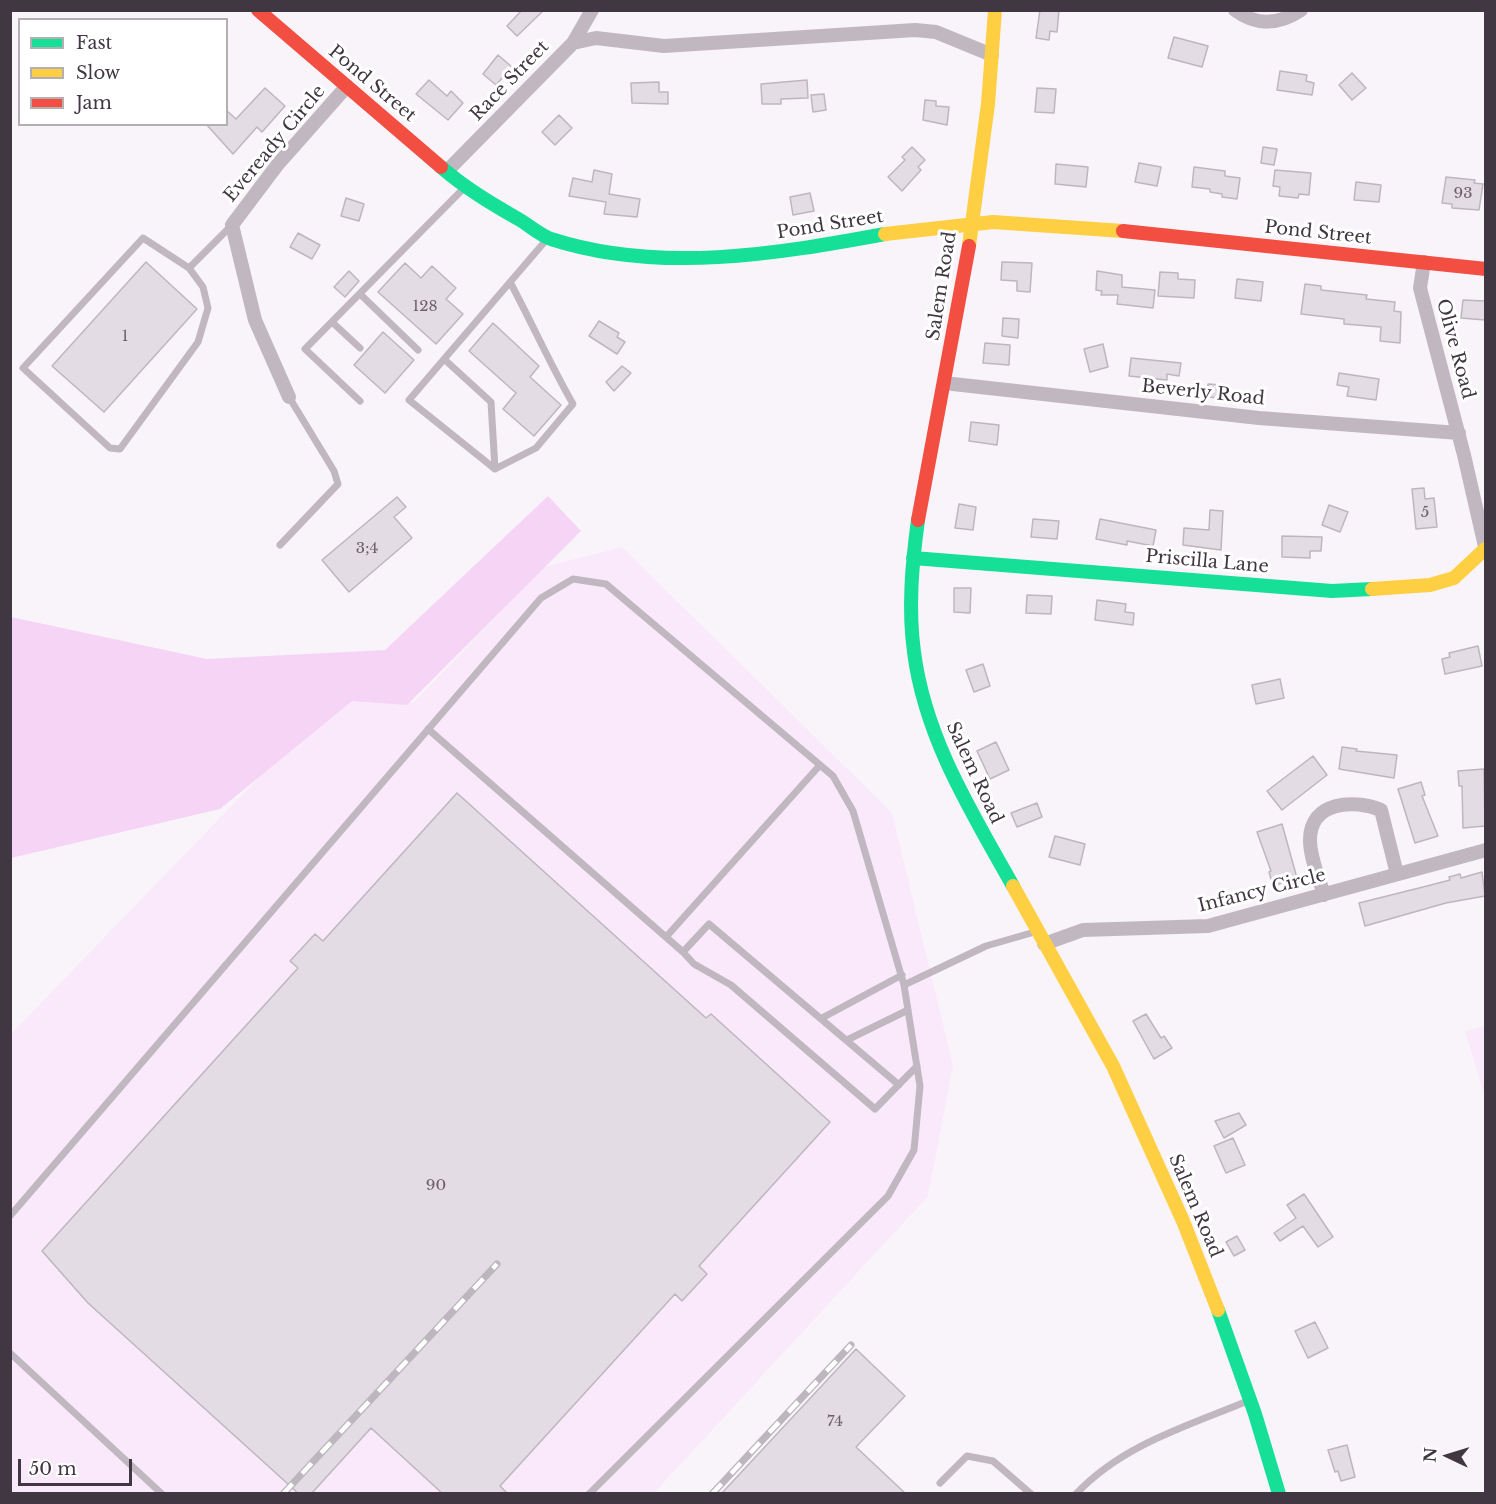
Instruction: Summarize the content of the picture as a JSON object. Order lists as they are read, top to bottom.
{
  "streets": {
    "street": [
      "Race Street",
      "Pond Street",
      "Eveready Circle",
      "Salem Road",
      "Olive Road",
      "Beverly Road",
      "Priscilla Lane",
      "Infancy Circle"
    ]
  },
  "crossings": [
    ["Race Street", "Pond Street"],
    ["Pond Street", "Eveready Circle"],
    ["Pond Street", "Salem Road"],
    ["Pond Street", "Olive Road"],
    ["Salem Road", "Beverly Road"],
    ["Salem Road", "Priscilla Lane"],
    ["Salem Road", "Infancy Circle"],
    ["Olive Road", "Beverly Road"],
    ["Olive Road", "Priscilla Lane"]
  ],
  "house_numbers": [
    "93",
    "128",
    "1",
    "5",
    "3;4",
    "90",
    "74"
  ],
  "legend": ["Fast", "Slow", "Jam"],
  "scale_bar": "50 m",
  "north": "left"
}
